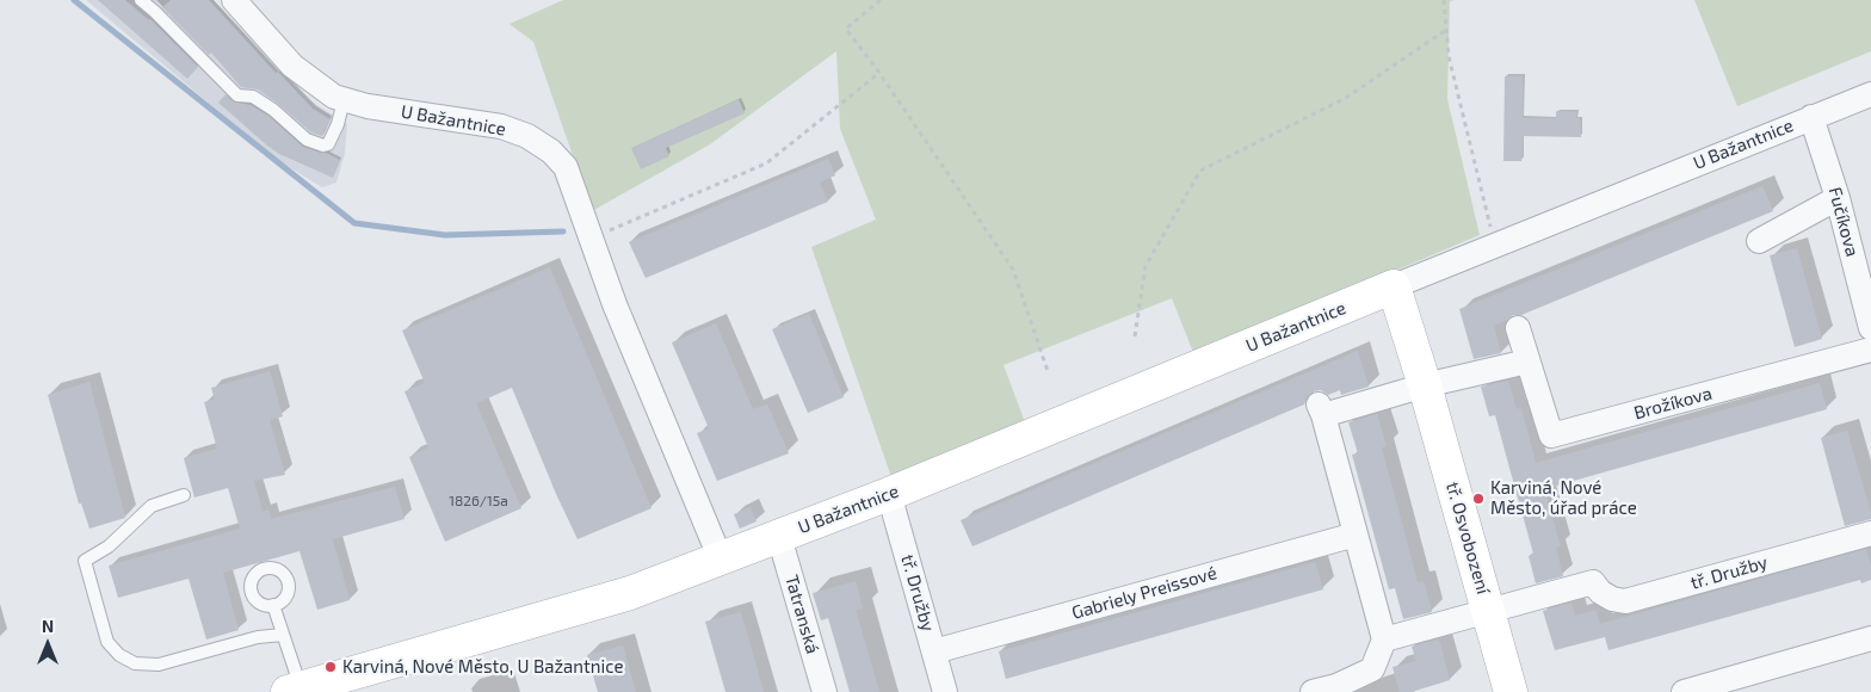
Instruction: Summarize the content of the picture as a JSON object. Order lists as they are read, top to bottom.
{
  "streets": {
    "street": [
      "U Bažantnice",
      "Fučíkova",
      "Brožíkova",
      "tř. Osvobození",
      "tř. Družby",
      "Gabriely Preissové",
      "Tatranská"
    ]
  },
  "crossings": [
    ["U Bažantnice", "Fučíkova"],
    ["U Bažantnice", "tř. Osvobození"],
    ["U Bažantnice", "tř. Družby"],
    ["U Bažantnice", "Tatranská"],
    ["tř. Osvobození", "tř. Družby"],
    ["tř. Družby", "Gabriely Preissové"]
  ],
  "places": ["Karviná, Nové Město, úřad práce", "Karviná, Nové Město, U Bažantnice"],
  "house_numbers": ["1826/15a"],
  "north": "top"
}
